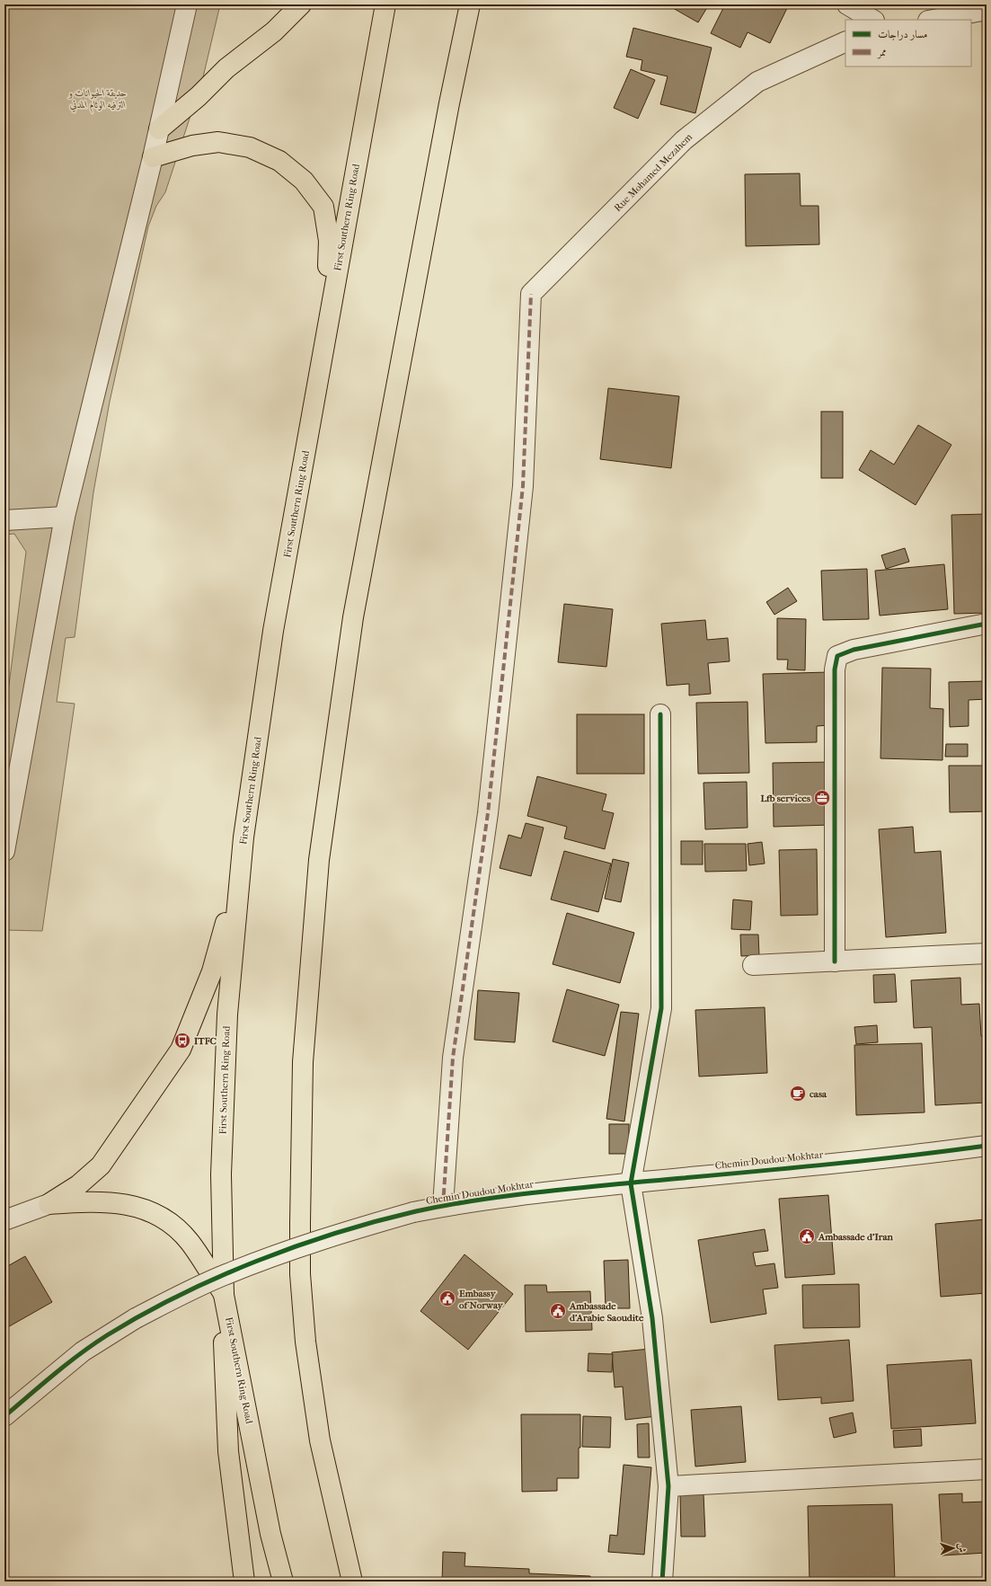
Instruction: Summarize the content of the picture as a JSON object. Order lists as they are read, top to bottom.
{
  "streets": {
    "highway": ["First Southern Ring Road"],
    "street": ["Rue Mohamed Mezahem", "Chemin Doudou Mokhtar"]
  },
  "crossings": [
    ["Rue Mohamed Mezahem", "Chemin Doudou Mokhtar"]
  ],
  "parks": ["حديقة الحيوانات و الترفيه الوئام المدني"],
  "places": {
    "office": ["Lfb services"],
    "bus stop": ["ITFC"],
    "cafe": ["casa"],
    "public building": ["Ambassade d'Iran", "Embassy of Norway", "Ambassade d'Arabie Saoudite"]
  },
  "legend": ["مسار دراجات", "ممر"],
  "north": "right"
}
